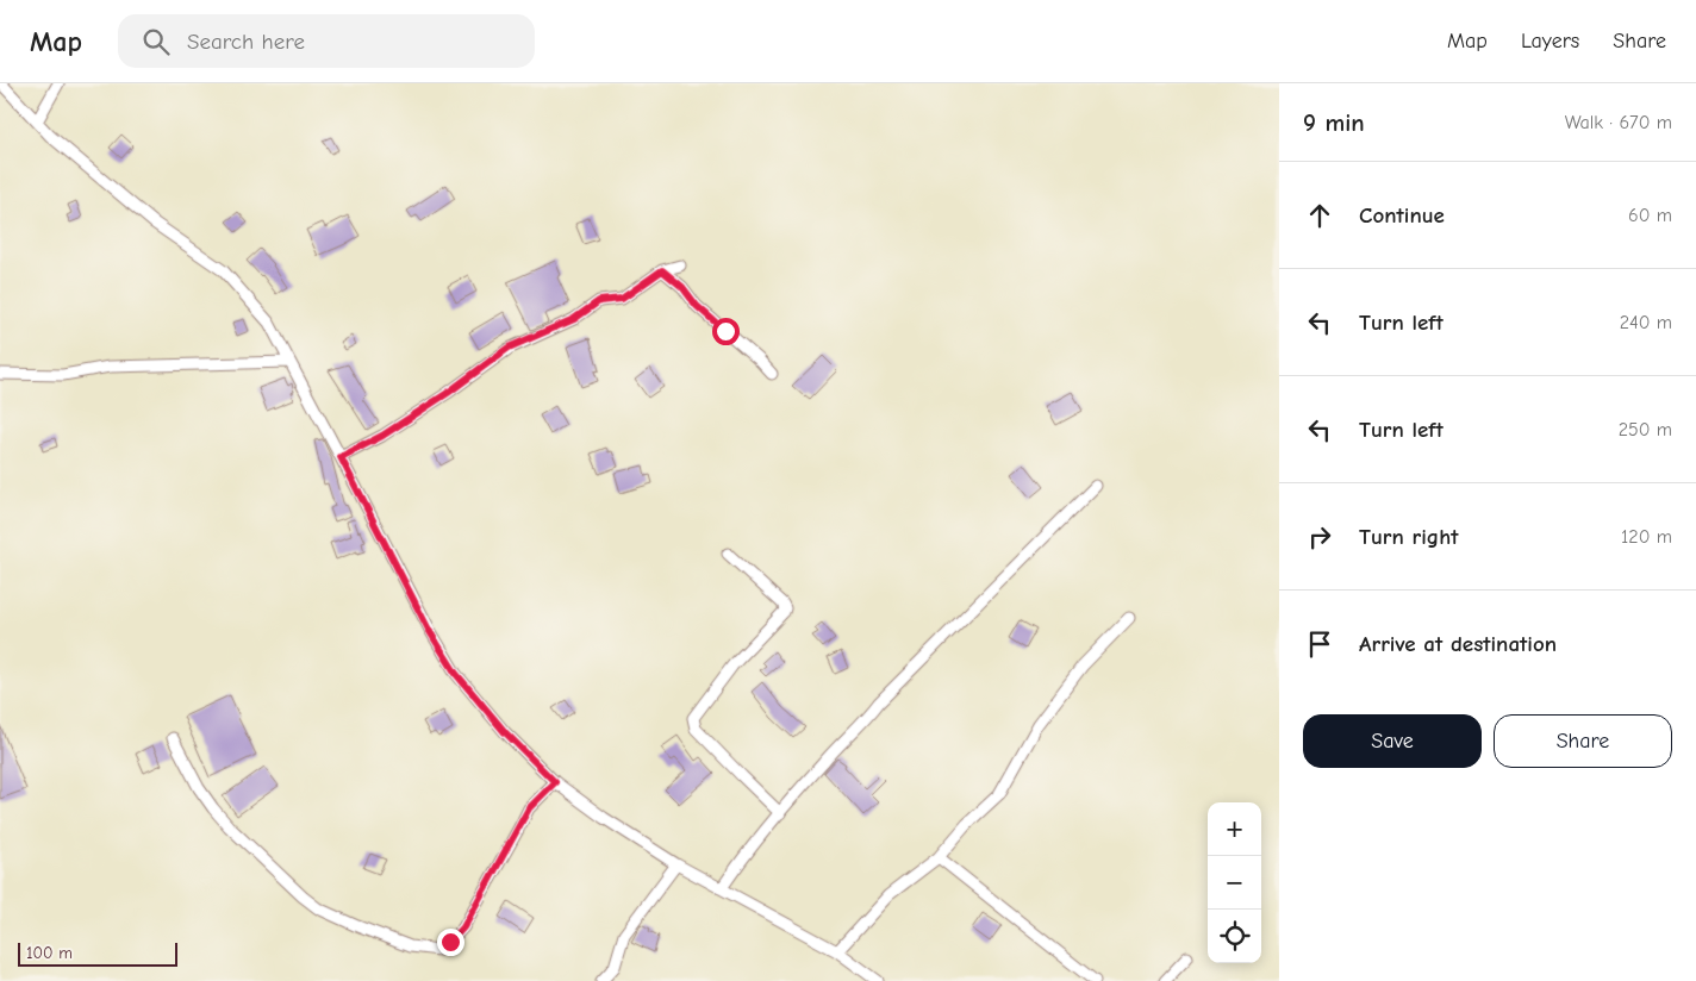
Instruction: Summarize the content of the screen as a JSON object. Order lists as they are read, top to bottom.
{
  "scale_bar": "100 m",
  "page": {
    "header": "Map",
    "search": "Search here",
    "nav": ["Map", "Layers", "Share"],
    "heading": ["9 min", "Walk · 670 m"],
    "list": [
      ["Continue", "60 m"],
      ["Turn left", "240 m"],
      ["Turn left", "250 m"],
      ["Turn right", "120 m"],
      "Arrive at destination"
    ],
    "buttons": ["Save", "Share"],
    "map_buttons": ["+", "−"],
    "scale": "100 m"
  }
}
